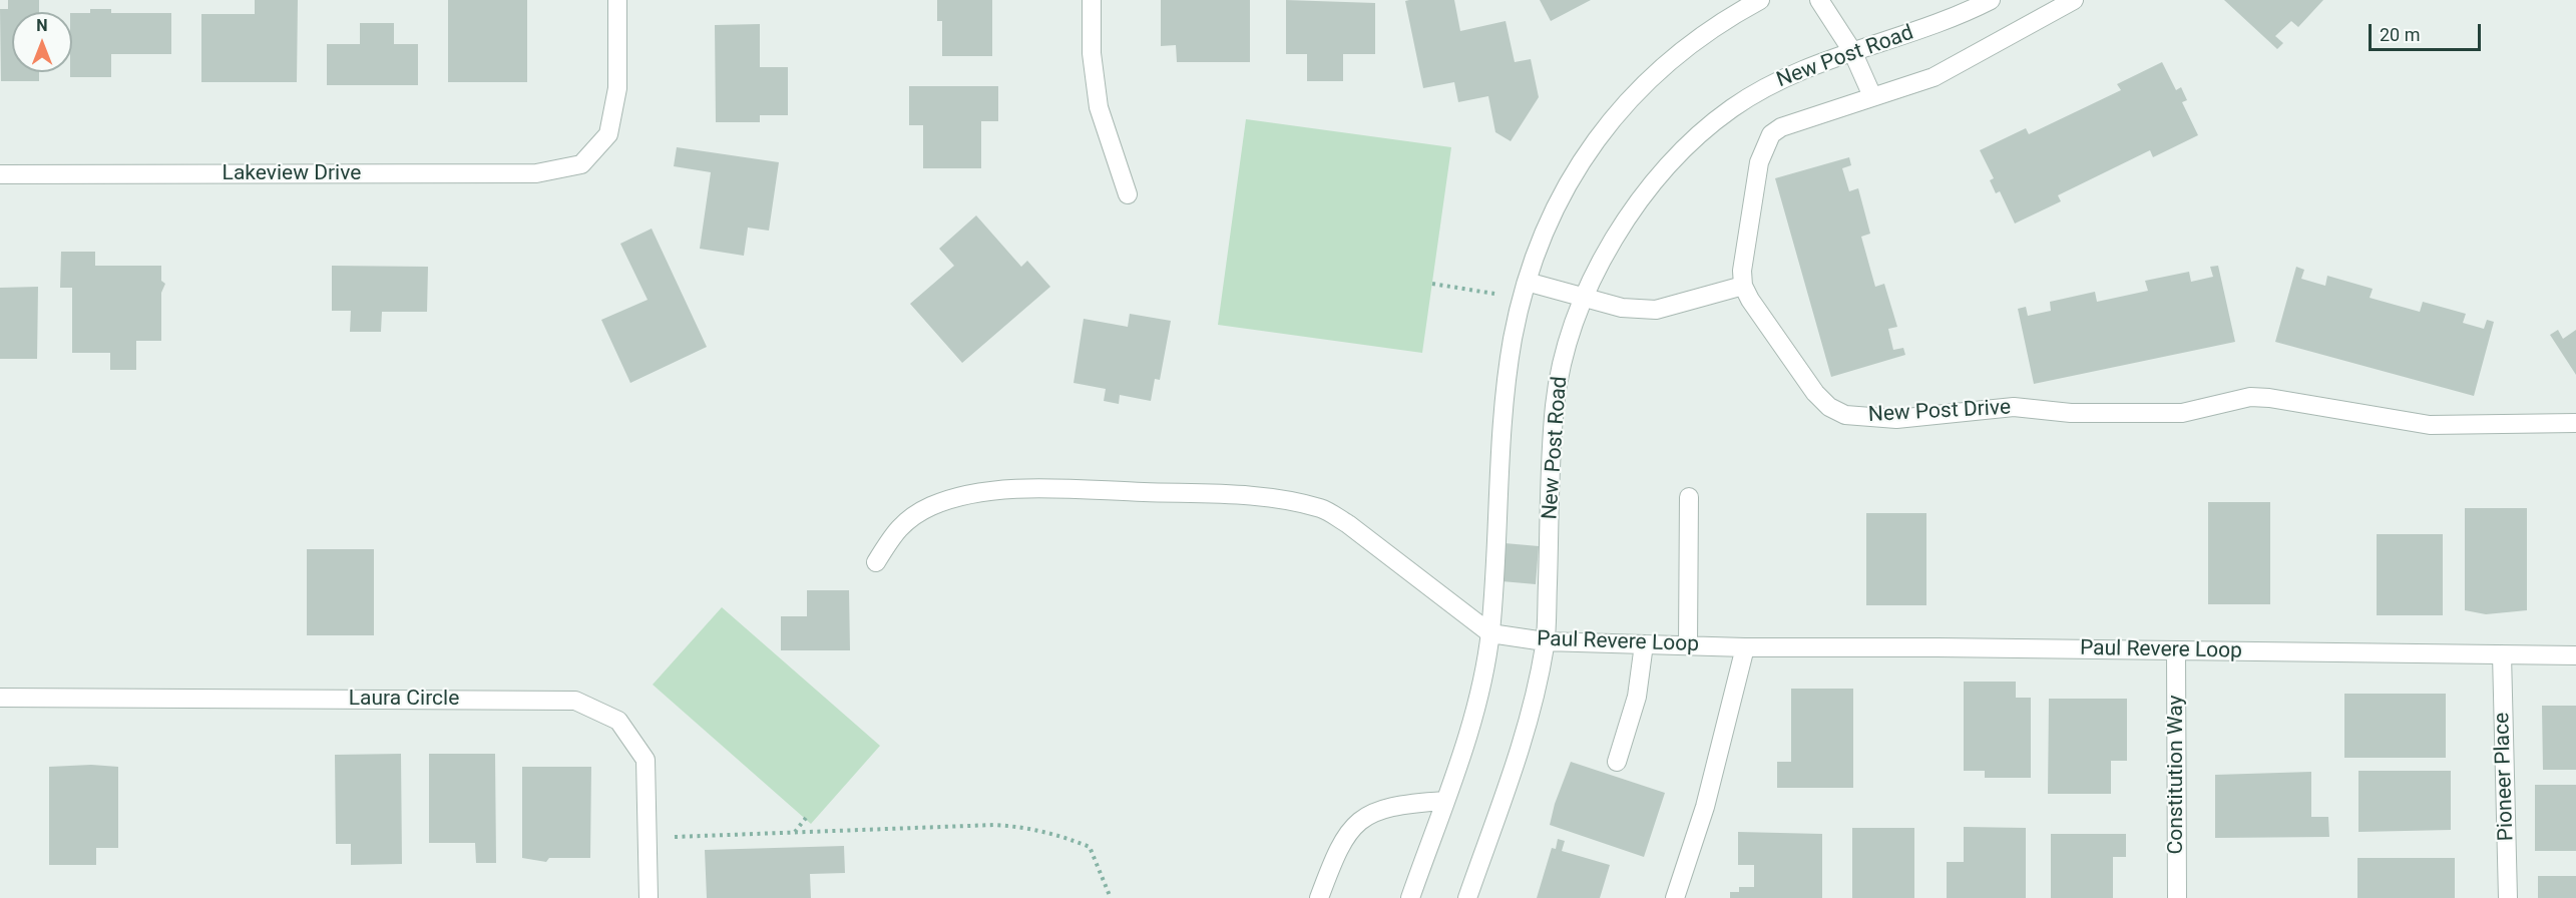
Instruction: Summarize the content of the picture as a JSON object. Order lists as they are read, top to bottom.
{
  "streets": {
    "street": [
      "New Post Road",
      "Lakeview Drive",
      "New Post Drive",
      "Paul Revere Loop",
      "Laura Circle",
      "Constitution Way",
      "Pioneer Place"
    ]
  },
  "crossings": [
    ["New Post Road", "Paul Revere Loop"],
    ["Paul Revere Loop", "Constitution Way"],
    ["Paul Revere Loop", "Pioneer Place"]
  ],
  "scale_bar": "20 m",
  "north": "top"
}
